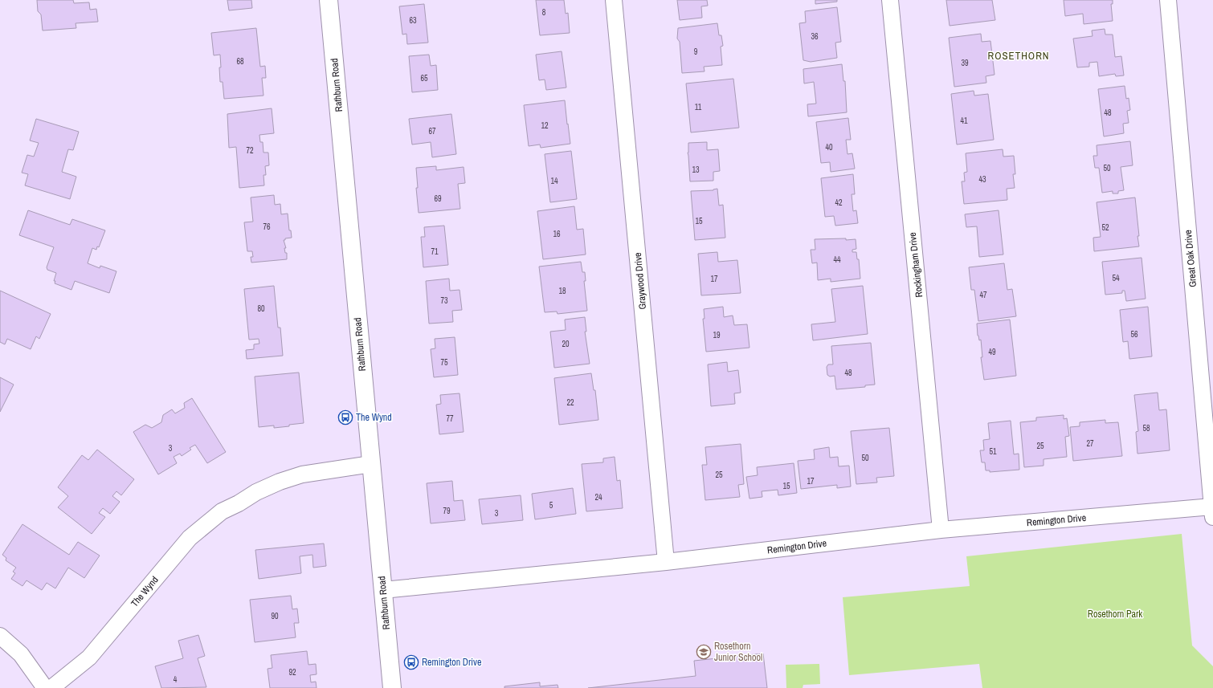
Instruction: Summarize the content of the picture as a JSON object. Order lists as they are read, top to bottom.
{
  "streets": {
    "street": [
      "Rathburn Road",
      "Great Oak Drive",
      "Rockingham Drive",
      "Graywood Drive",
      "Remington Drive",
      "The Wynd"
    ]
  },
  "crossings": [
    ["Rathburn Road", "Remington Drive"],
    ["Rathburn Road", "The Wynd"],
    ["Great Oak Drive", "Remington Drive"],
    ["Rockingham Drive", "Remington Drive"],
    ["Graywood Drive", "Remington Drive"]
  ],
  "districts": ["ROSETHORN"],
  "parks": ["Rosethorn Park"],
  "places": {
    "bus stop": ["The Wynd", "Remington Drive"],
    "school or university": ["Rosethorn Junior School"]
  },
  "house_numbers": [
    "8",
    "63",
    "36",
    "9",
    "68",
    "39",
    "65",
    "11",
    "48",
    "41",
    "12",
    "67",
    "40",
    "72",
    "50",
    "13",
    "43",
    "14",
    "69",
    "42",
    "15",
    "76",
    "52",
    "16",
    "71",
    "44",
    "54",
    "17",
    "18",
    "47",
    "73",
    "80",
    "56",
    "19",
    "20",
    "49",
    "75",
    "48",
    "22",
    "77",
    "58",
    "27",
    "25",
    "3",
    "51",
    "50",
    "25",
    "17",
    "15",
    "24",
    "5",
    "79",
    "3",
    "90",
    "92",
    "4"
  ]
}
